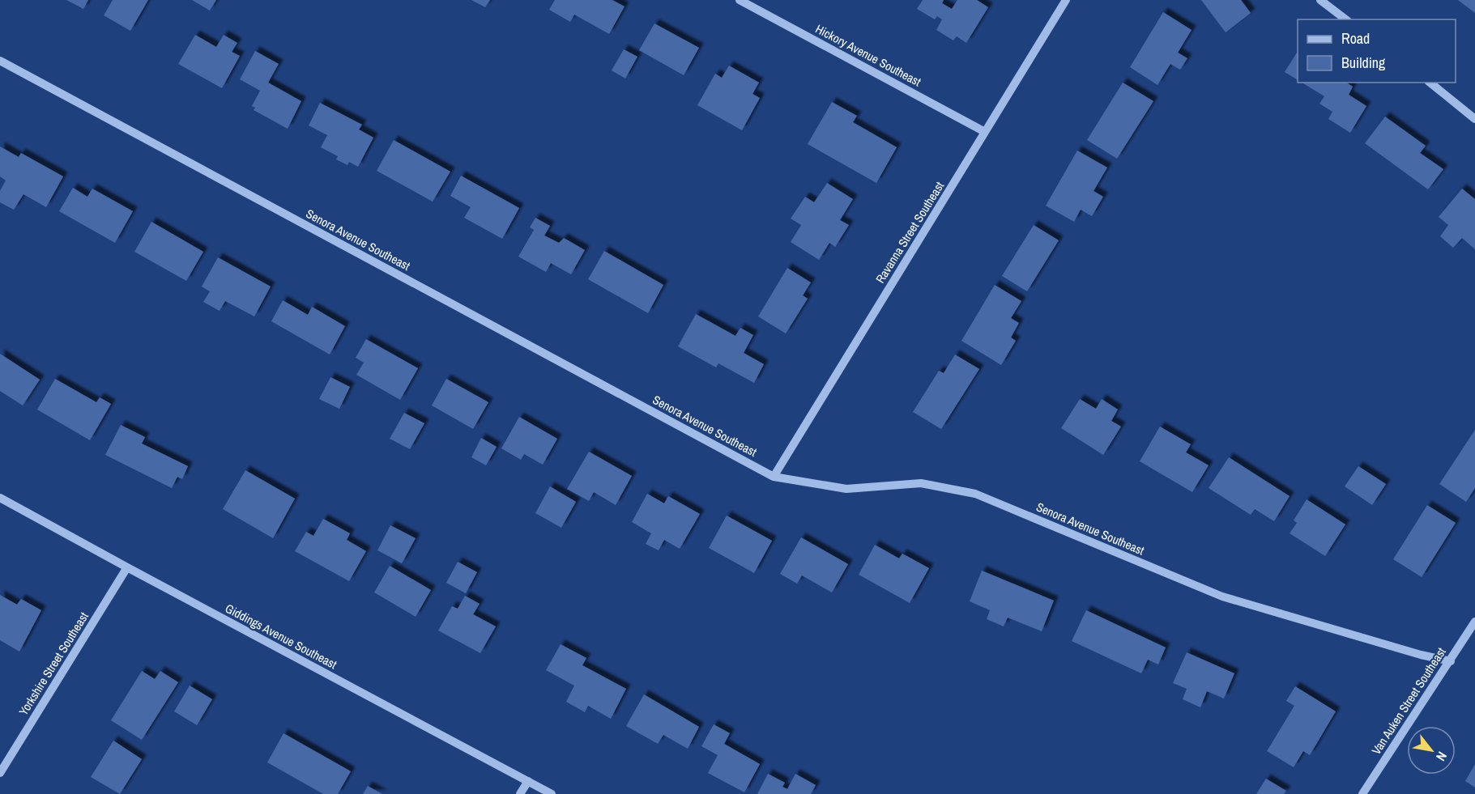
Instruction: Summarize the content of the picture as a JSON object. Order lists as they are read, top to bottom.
{
  "streets": {
    "street": [
      "Hickory Avenue Southeast",
      "Ravanna Street Southeast",
      "Senora Avenue Southeast",
      "Giddings Avenue Southeast",
      "Yorkshire Street Southeast",
      "Van Auken Street Southeast"
    ]
  },
  "crossings": [
    ["Hickory Avenue Southeast", "Ravanna Street Southeast"],
    ["Ravanna Street Southeast", "Senora Avenue Southeast"],
    ["Senora Avenue Southeast", "Van Auken Street Southeast"],
    ["Giddings Avenue Southeast", "Yorkshire Street Southeast"]
  ],
  "legend": ["Road", "Building"],
  "north": "bottom right"
}
